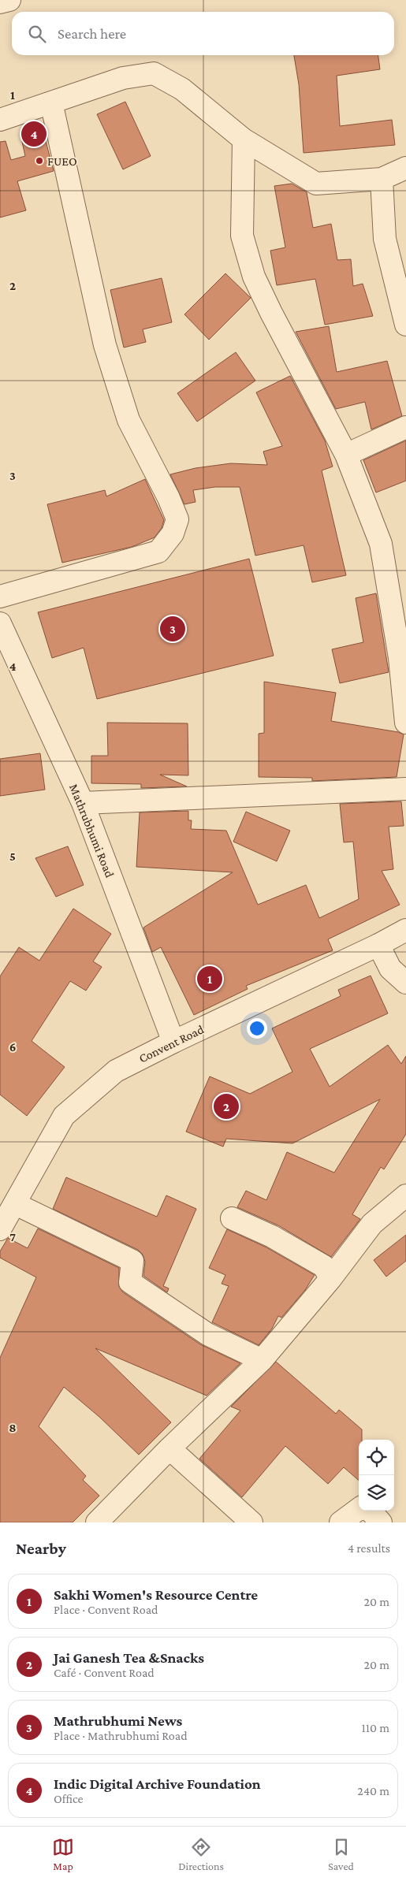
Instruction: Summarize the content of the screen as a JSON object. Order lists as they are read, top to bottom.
{
  "streets": {
    "street": ["Mathrubhumi Road", "Convent Road"]
  },
  "crossings": [
    ["Mathrubhumi Road", "Convent Road"]
  ],
  "places": ["FUEO"],
  "page": {
    "search": "Search here",
    "pins": [
      "4",
      "3",
      "1",
      "2"
    ],
    "heading": ["Nearby", "4 results"],
    "list": [
      {
        "mark": "1",
        "name": "Sakhi Women's Resource Centre",
        "note": "Place · Convent Road",
        "value": "20 m"
      },
      {
        "mark": "2",
        "name": "Jai Ganesh Tea &Snacks",
        "note": "Café · Convent Road",
        "value": "20 m"
      },
      {
        "mark": "3",
        "name": "Mathrubhumi News",
        "note": "Place · Mathrubhumi Road",
        "value": "110 m"
      },
      {
        "mark": "4",
        "name": "Indic Digital Archive Foundation",
        "note": "Office",
        "value": "240 m"
      }
    ],
    "nav": ["Map", "Directions", "Saved"]
  },
  "grid": {
    "rows": [
      "1",
      "2",
      "3",
      "4",
      "5",
      "6",
      "7",
      "8"
    ]
  }
}
